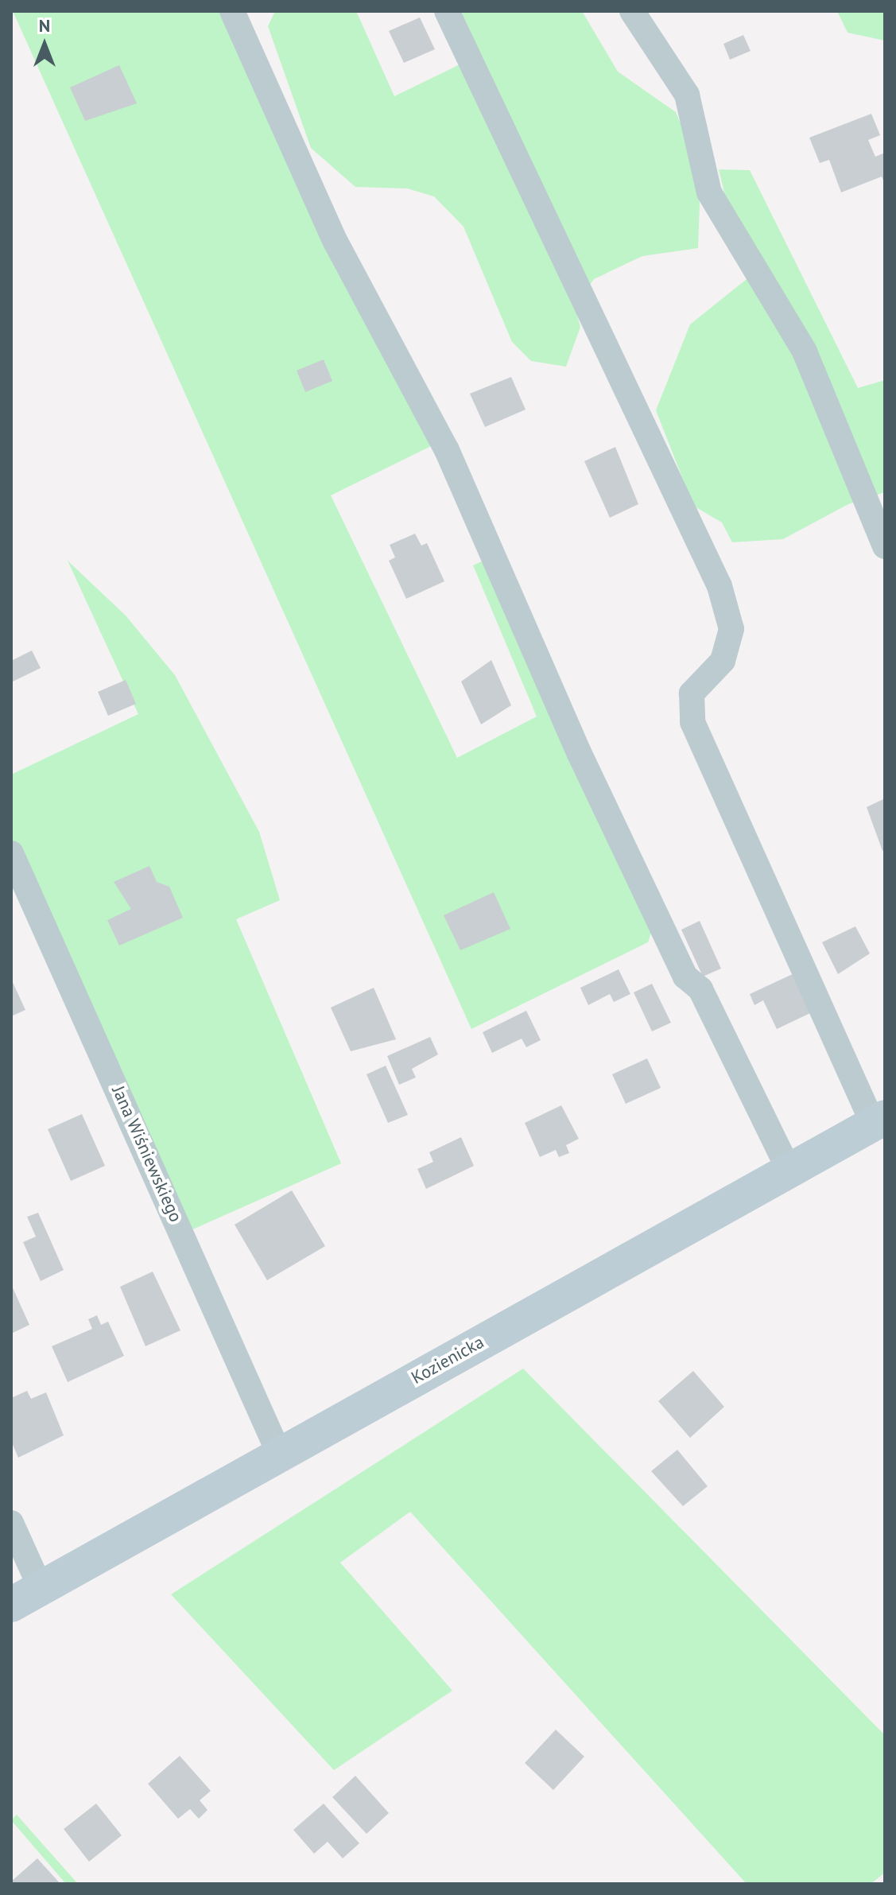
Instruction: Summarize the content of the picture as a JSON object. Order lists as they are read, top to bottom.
{
  "streets": {
    "main road": ["Kozienicka"],
    "street": ["Jana Wiśniewskiego"]
  },
  "crossings": [
    ["Jana Wiśniewskiego", "Kozienicka"]
  ],
  "north": "top"
}
